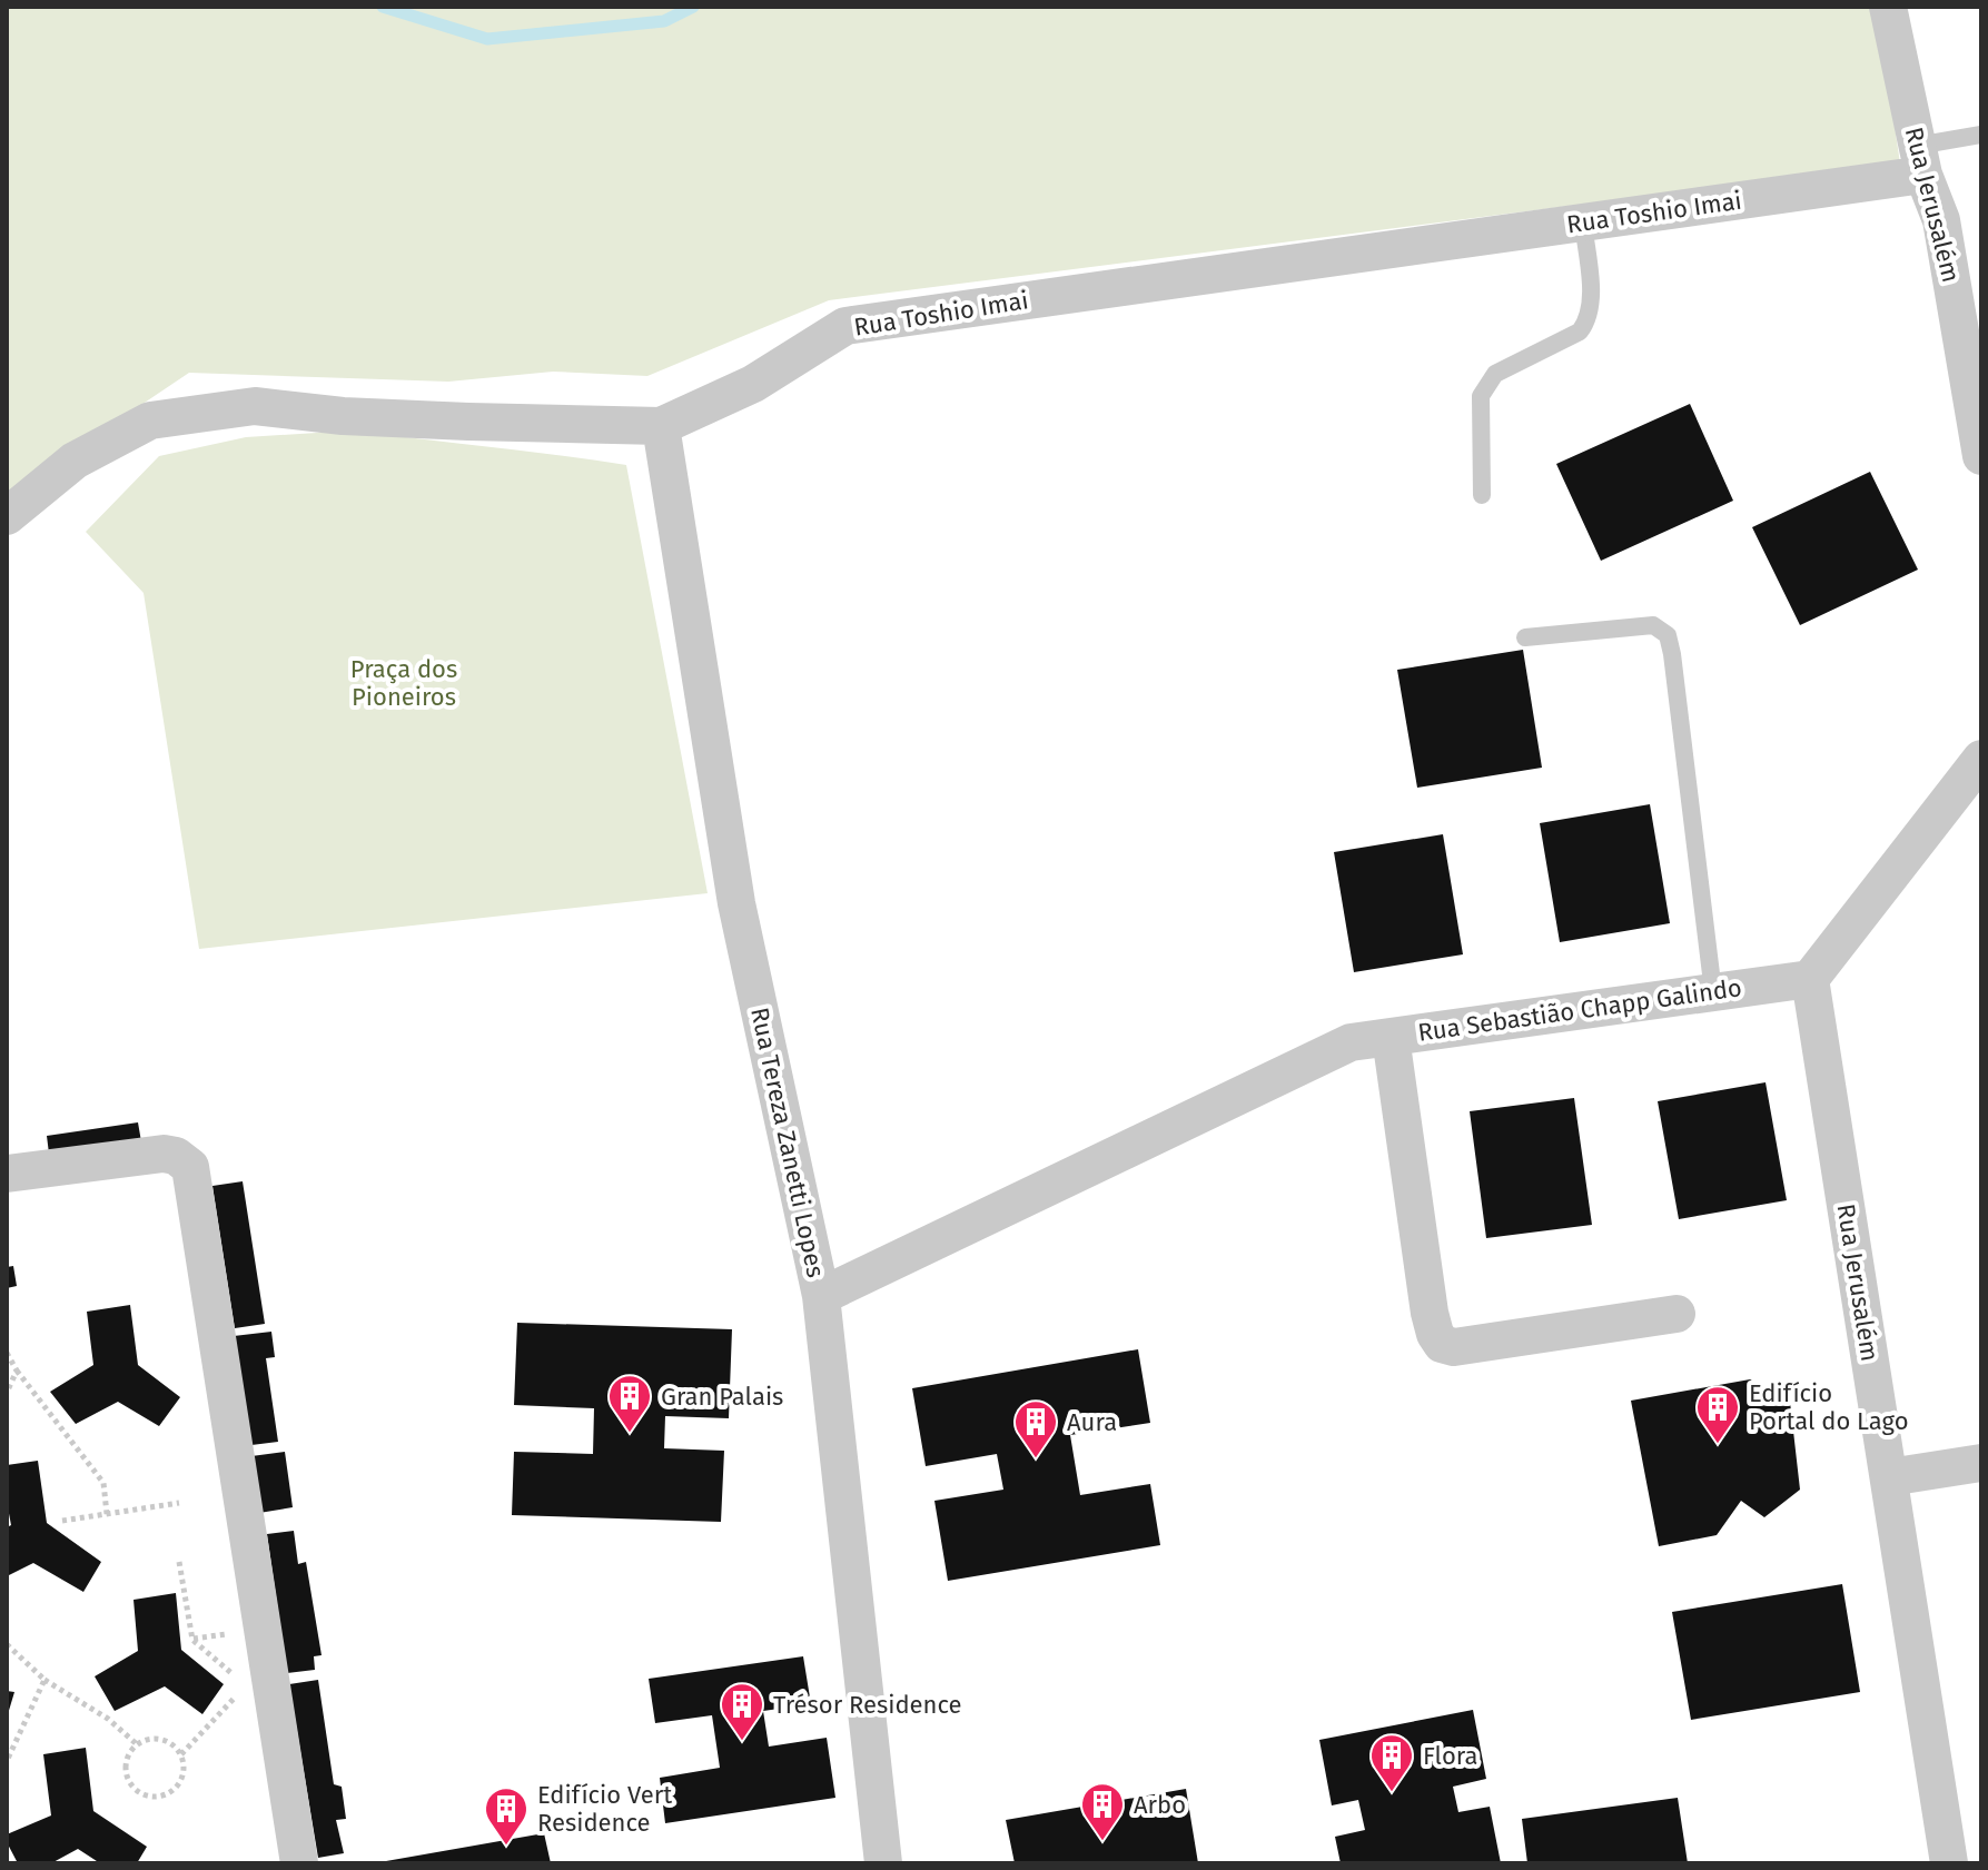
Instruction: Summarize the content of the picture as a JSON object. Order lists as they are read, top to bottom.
{
  "streets": {
    "street": [
      "Rua Jerusalém",
      "Rua Toshio Imai",
      "Rua Sebastião Chapp Galindo",
      "Rua Tereza Zanetti Lopes"
    ]
  },
  "crossings": [
    ["Rua Jerusalém", "Rua Toshio Imai"],
    ["Rua Jerusalém", "Rua Sebastião Chapp Galindo"],
    ["Rua Toshio Imai", "Rua Tereza Zanetti Lopes"],
    ["Rua Sebastião Chapp Galindo", "Rua Tereza Zanetti Lopes"]
  ],
  "parks": ["Praça dos Pioneiros"],
  "places": {
    "building": [
      "Gran Palais",
      "Edifício Portal do Lago",
      "Aura",
      "Trésor Residence",
      "Flora",
      "Arbo",
      "Edifício Vert Residence"
    ]
  }
}
